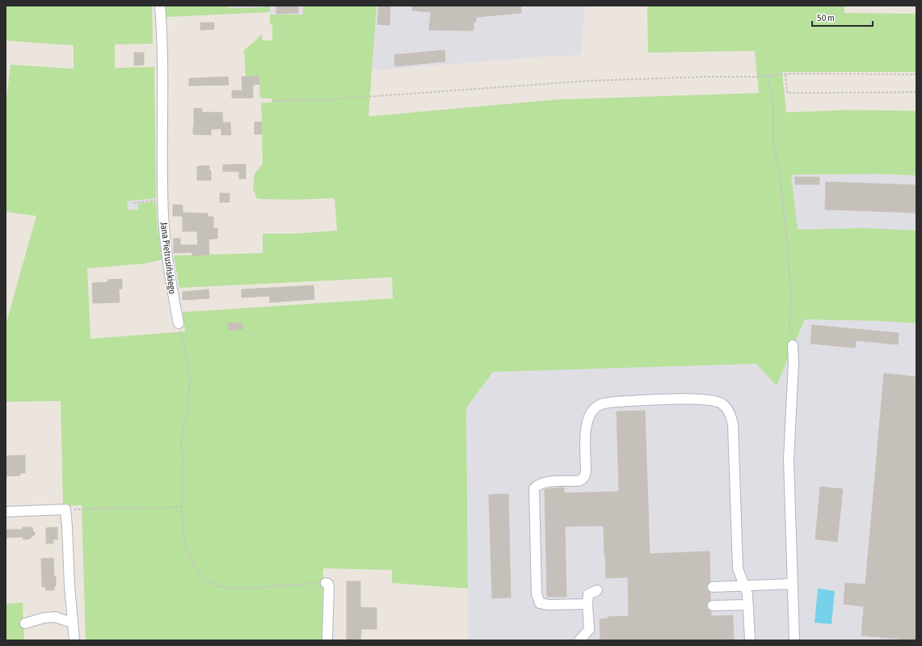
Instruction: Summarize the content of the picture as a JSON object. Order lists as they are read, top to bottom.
{
  "streets": {
    "street": ["Jana Pietrusińskiego"]
  },
  "scale_bar": "50 m"
}
